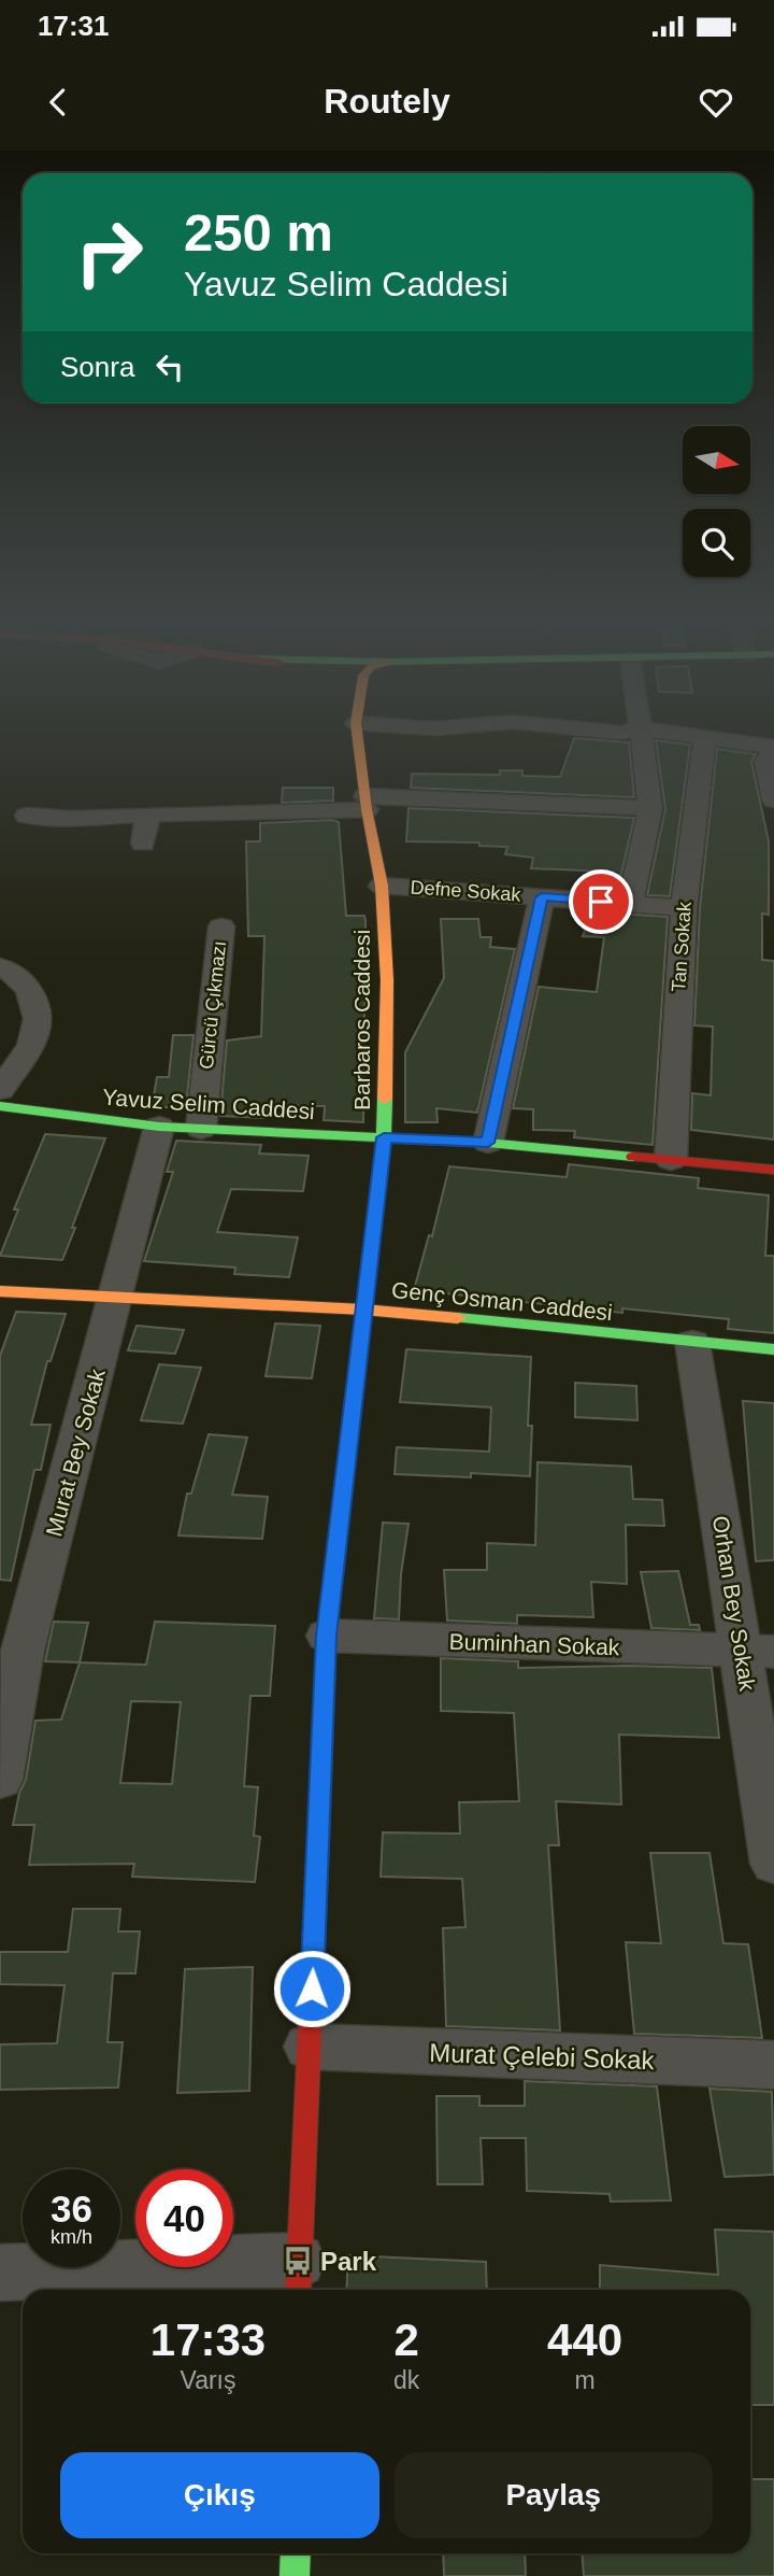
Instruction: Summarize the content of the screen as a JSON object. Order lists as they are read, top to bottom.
{
  "streets": {
    "street": [
      "Defne Sokak",
      "Tan Sokak",
      "Gürcü Çıkmazı",
      "Barbaros Caddesi",
      "Yavuz Selim Caddesi",
      "Genç Osman Caddesi",
      "Murat Bey Sokak",
      "Orhan Bey Sokak",
      "Buminhan Sokak",
      "Murat Çelebi Sokak"
    ]
  },
  "crossings": [
    ["Defne Sokak", "Tan Sokak"],
    ["Defne Sokak", "Barbaros Caddesi"],
    ["Tan Sokak", "Yavuz Selim Caddesi"],
    ["Gürcü Çıkmazı", "Yavuz Selim Caddesi"],
    ["Barbaros Caddesi", "Yavuz Selim Caddesi"],
    ["Barbaros Caddesi", "Genç Osman Caddesi"],
    ["Barbaros Caddesi", "Buminhan Sokak"],
    ["Barbaros Caddesi", "Murat Çelebi Sokak"],
    ["Yavuz Selim Caddesi", "Murat Bey Sokak"],
    ["Genç Osman Caddesi", "Murat Bey Sokak"],
    ["Genç Osman Caddesi", "Orhan Bey Sokak"],
    ["Orhan Bey Sokak", "Buminhan Sokak"]
  ],
  "places": {
    "bus stop": ["Park"]
  },
  "north": "right",
  "page": {
    "status": "17:31",
    "header": "Routely",
    "turn": ["250 m", "Yavuz Selim Caddesi"],
    "then": "Sonra",
    "speed": "36 km/h",
    "limit": "40",
    "eta": [
      "17:33",
      "Varış",
      "2",
      "dk",
      "440",
      "m"
    ],
    "buttons": ["Çıkış", "Paylaş"]
  }
}
